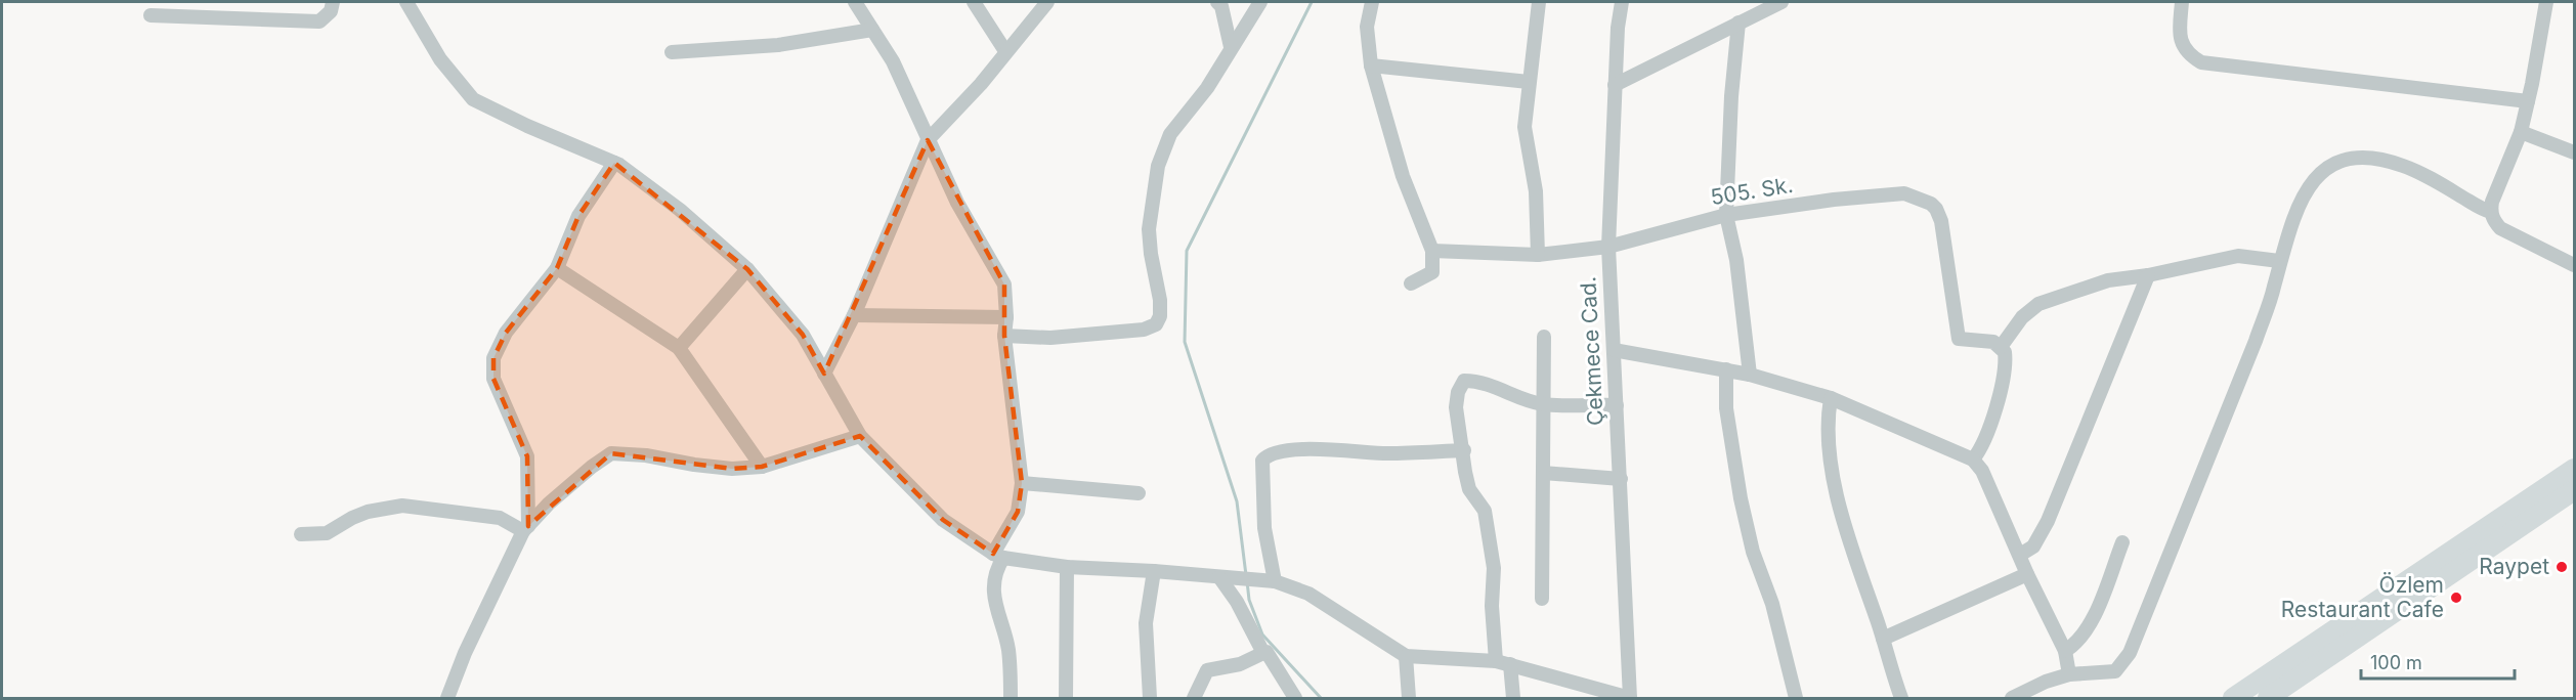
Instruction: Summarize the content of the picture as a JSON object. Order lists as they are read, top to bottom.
{
  "streets": {
    "street": ["505. Sk.", "Çekmece Cad."]
  },
  "crossings": [
    ["505. Sk.", "Çekmece Cad."]
  ],
  "places": ["Raypet", "Özlem Restaurant Cafe"],
  "scale_bar": "100 m"
}
